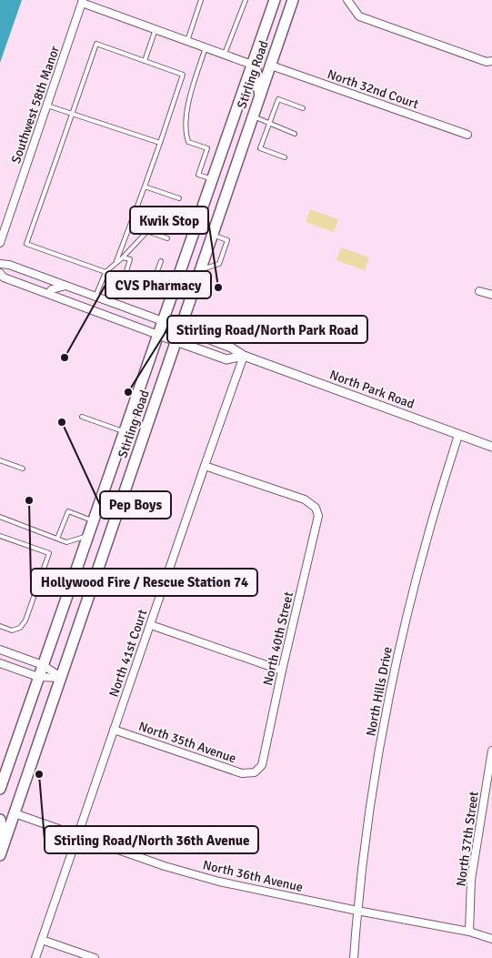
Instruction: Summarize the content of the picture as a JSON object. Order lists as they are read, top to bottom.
{
  "streets": {
    "main road": ["Stirling Road"],
    "street": [
      "North 32nd Court",
      "Southwest 58th Manor",
      "North Park Road",
      "North 40th Street",
      "North 41st Court",
      "North Hills Drive",
      "North 35th Avenue",
      "North 37th Street",
      "North 36th Avenue"
    ]
  },
  "crossings": [
    ["Stirling Road", "North 32nd Court"],
    ["Stirling Road", "North Park Road"],
    ["Stirling Road", "North 36th Avenue"],
    ["North Park Road", "North 41st Court"],
    ["North Park Road", "North Hills Drive"],
    ["North 40th Street", "North 41st Court"],
    ["North 40th Street", "North 35th Avenue"],
    ["North 41st Court", "North 35th Avenue"],
    ["North 41st Court", "North 36th Avenue"],
    ["North Hills Drive", "North 36th Avenue"],
    ["North 37th Street", "North 36th Avenue"]
  ],
  "places": [
    "Kwik Stop",
    "CVS Pharmacy",
    "Stirling Road/North Park Road",
    "Pep Boys",
    "Hollywood Fire / Rescue Station 74",
    "Stirling Road/North 36th Avenue"
  ]
}
